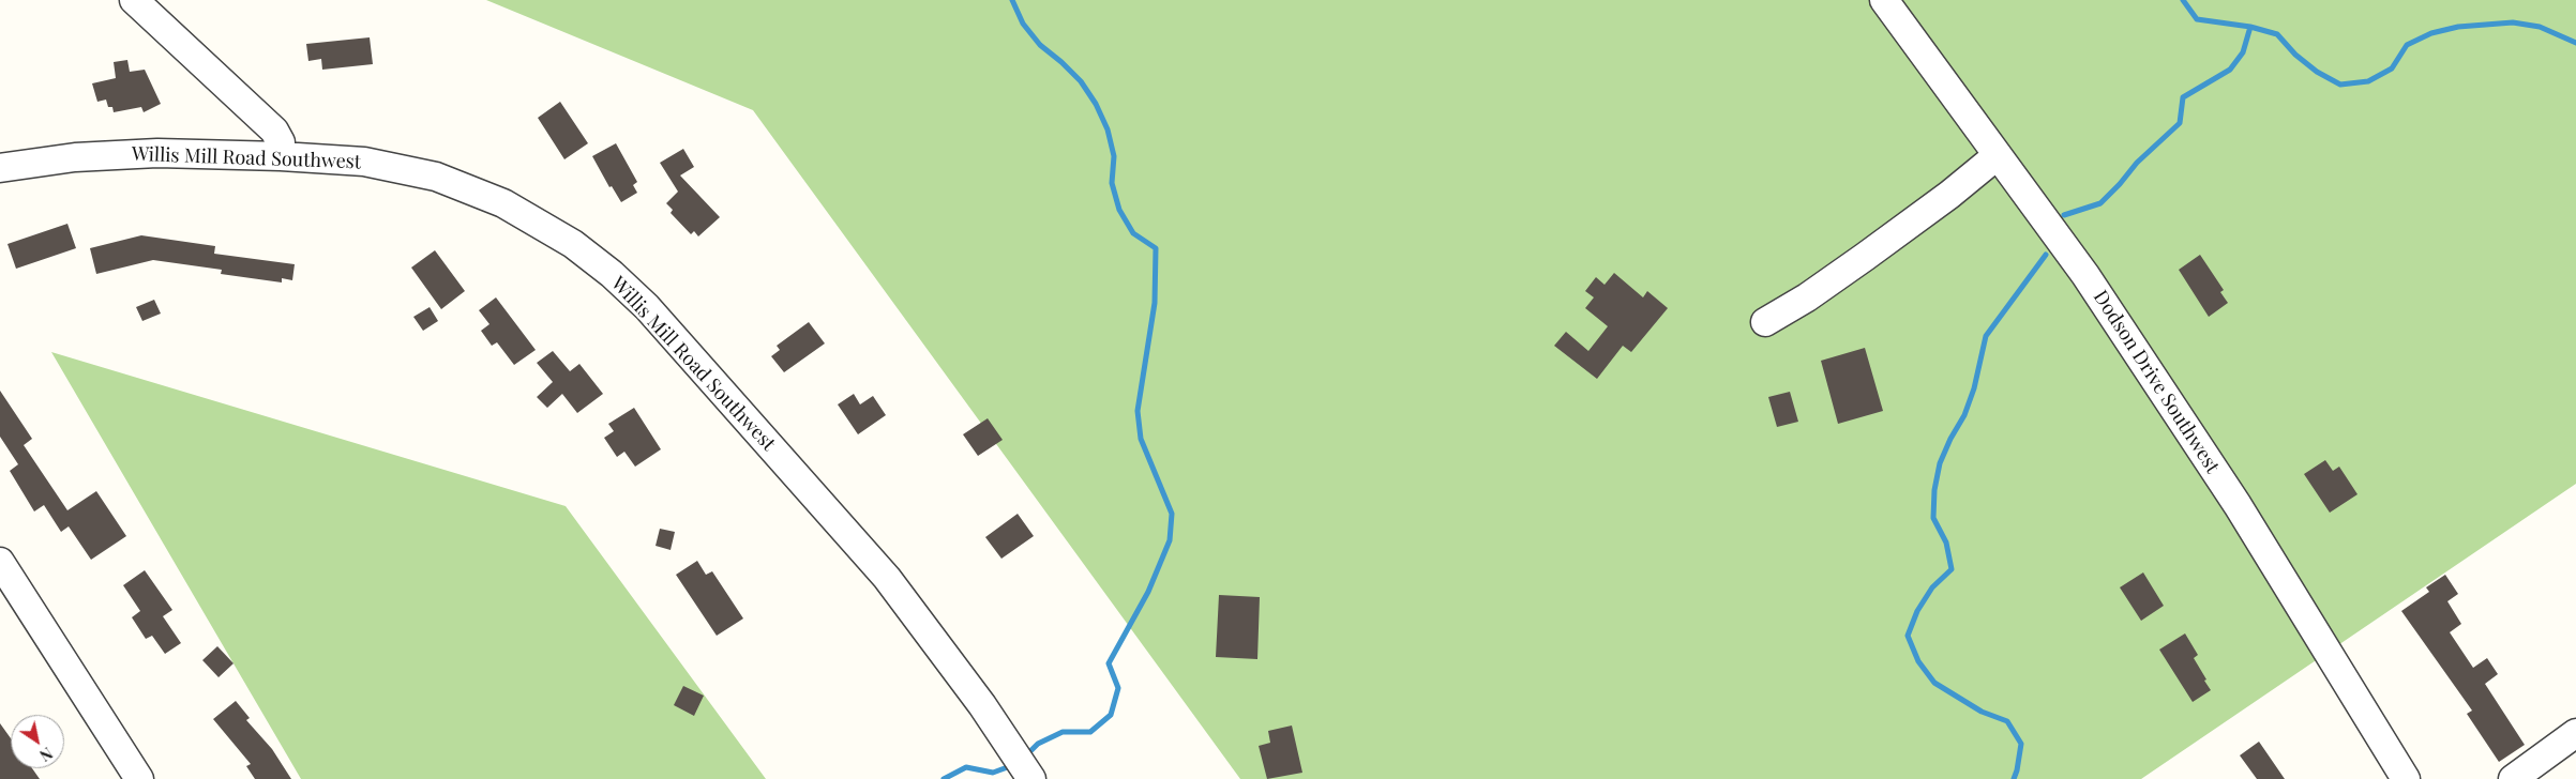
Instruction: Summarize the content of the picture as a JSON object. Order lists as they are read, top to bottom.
{
  "streets": {
    "street": ["Willis Mill Road Southwest", "Dodson Drive Southwest"]
  },
  "north": "bottom right"
}
